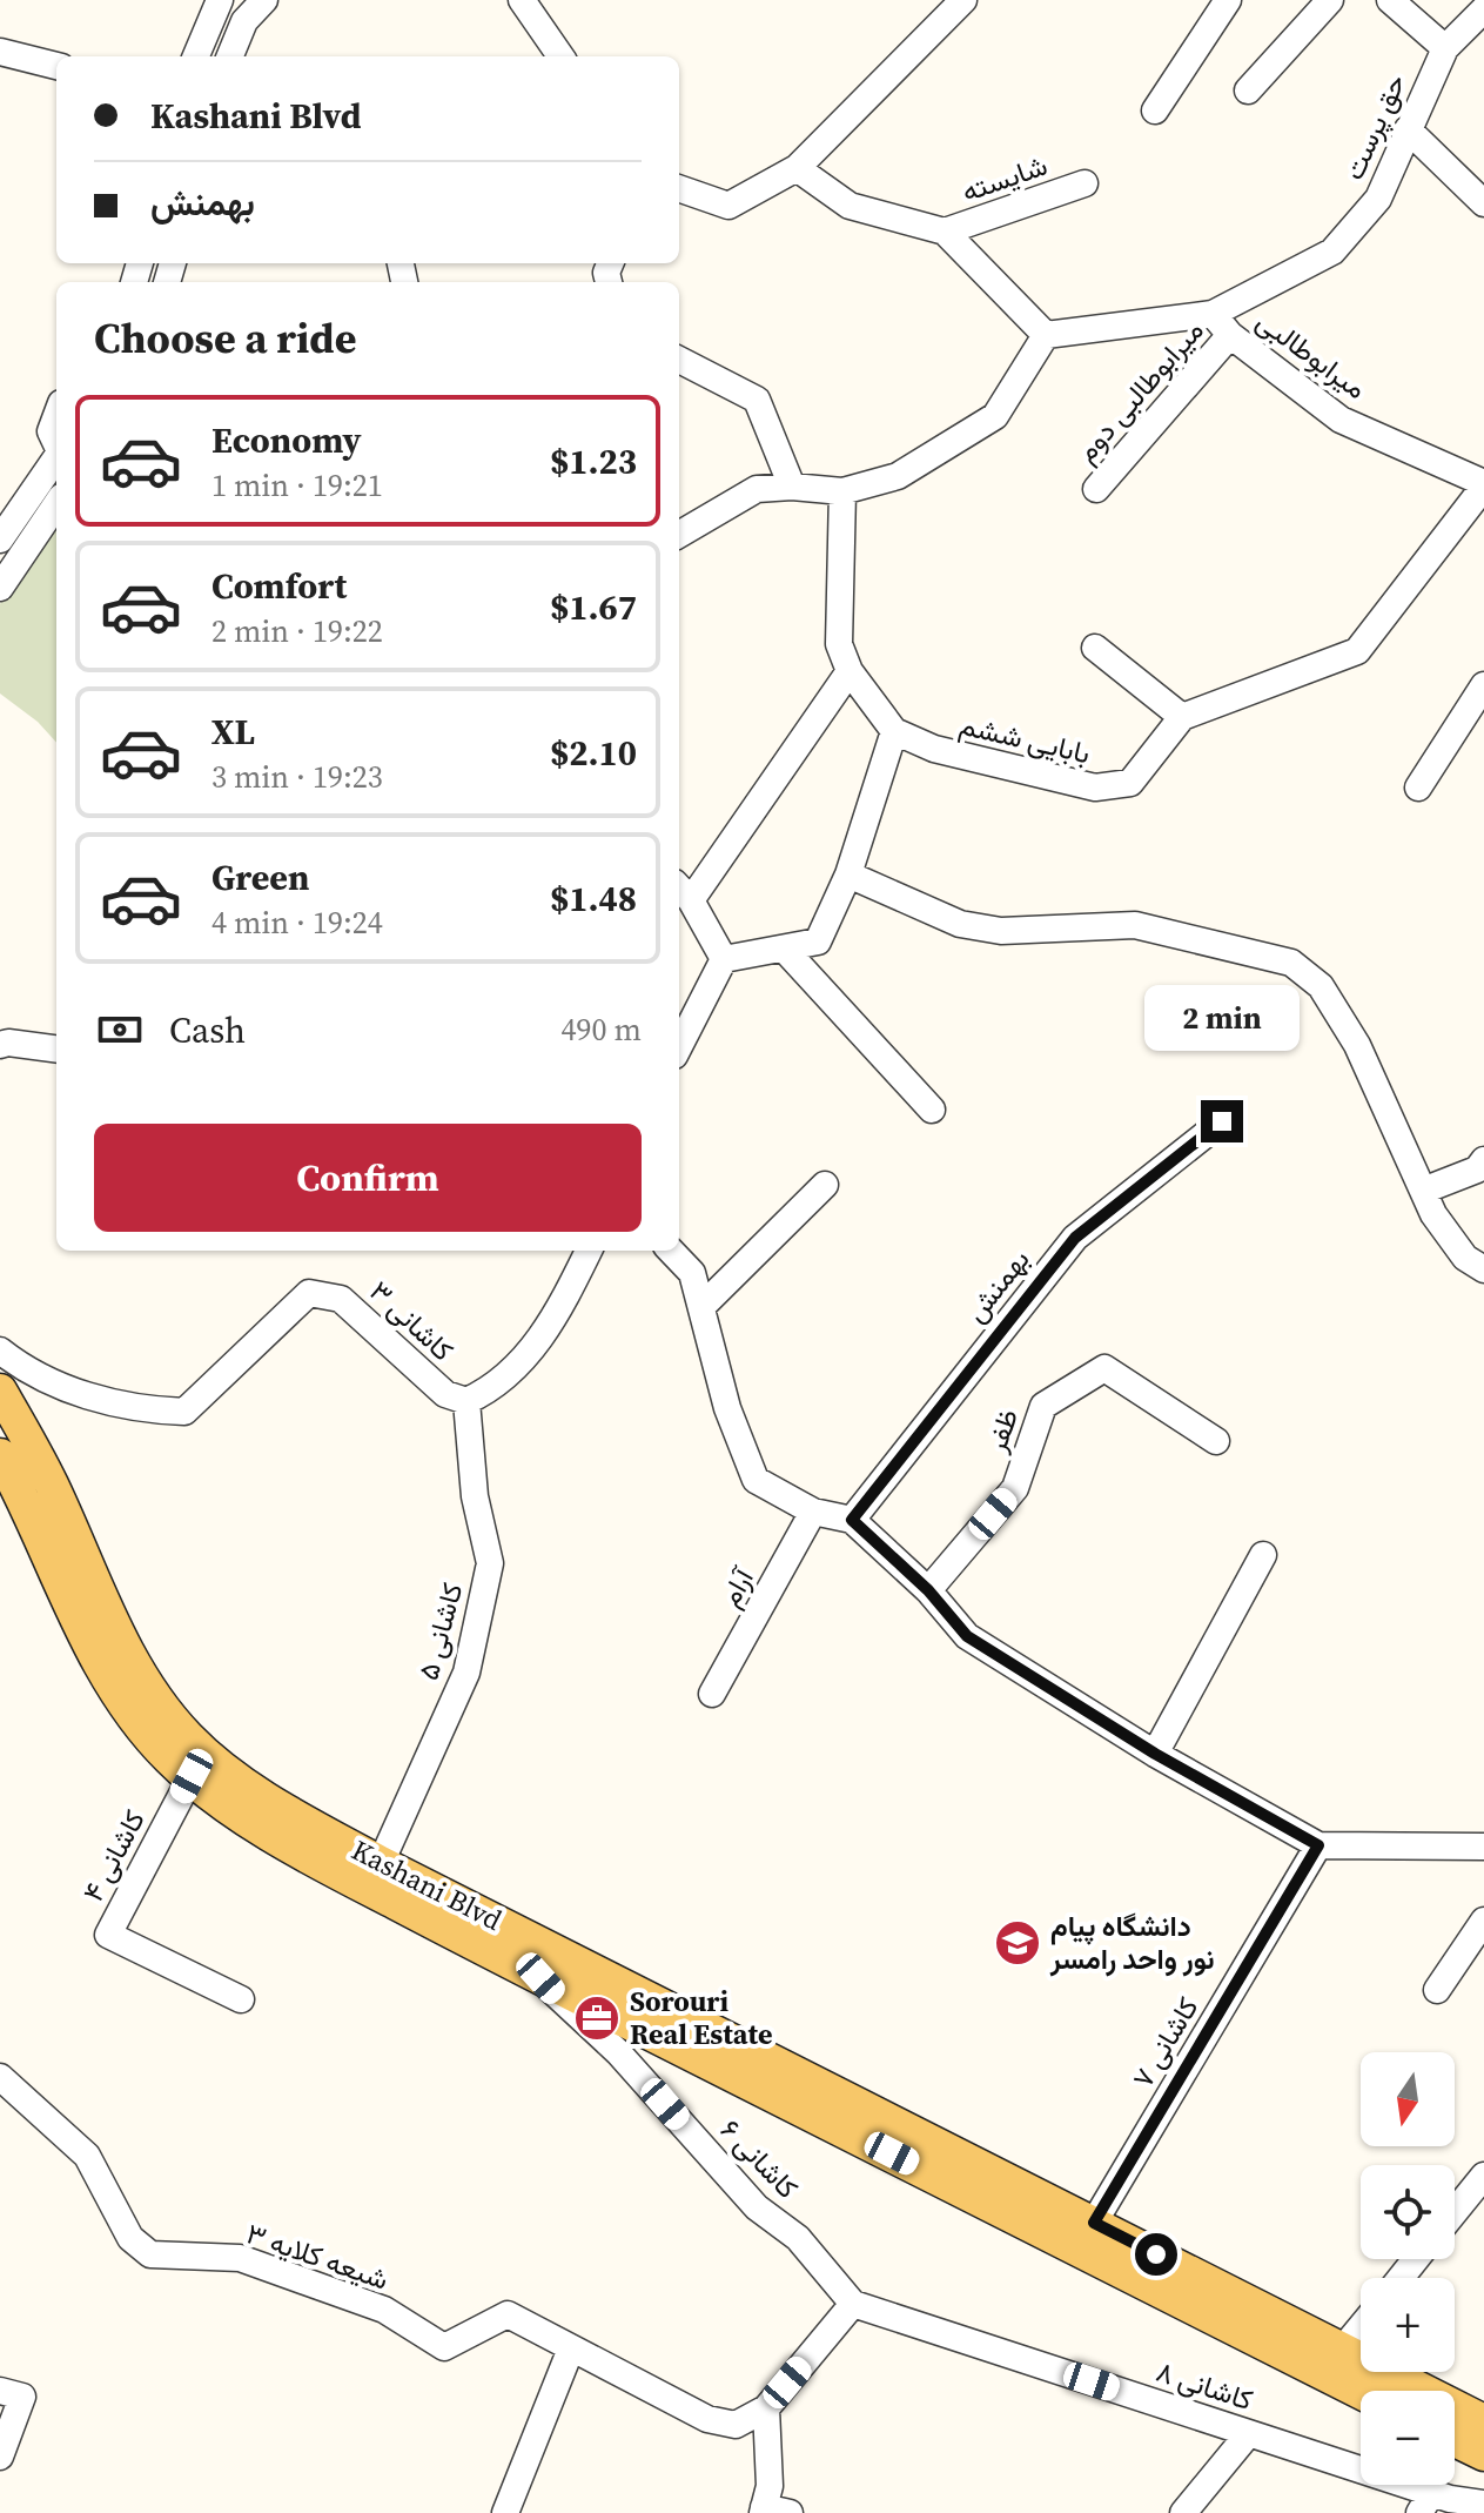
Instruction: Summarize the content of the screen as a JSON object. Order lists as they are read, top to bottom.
{
  "streets": {
    "main road": ["Kashani Blvd"],
    "street": [
      "حق پرست",
      "شایسته",
      "میرابوطالبی",
      "میرابوطالبی دوم",
      "بابایی ششم",
      "بهمنش",
      "کاشانی ۳",
      "ظفر",
      "آرام",
      "کاشانی ۵",
      "کاشانی ۴",
      "کاشانی ۷",
      "کاشانی ۶",
      "شیعه کلایه ۳",
      "کاشانی ۸"
    ]
  },
  "crossings": [
    ["حق پرست", "میرابوطالبی"],
    ["میرابوطالبی", "میرابوطالبی دوم"],
    ["کاشانی ۳", "کاشانی ۵"],
    ["کاشانی ۵", "Kashani Blvd"],
    ["کاشانی ۴", "Kashani Blvd"],
    ["Kashani Blvd", "کاشانی ۷"],
    ["Kashani Blvd", "کاشانی ۶"],
    ["کاشانی ۶", "کاشانی ۸"]
  ],
  "places": {
    "school or university": ["دانشگاه پیام نور واحد رامسر"],
    "office": ["Sorouri Real Estate"]
  },
  "north": "bottom",
  "page": {
    "banner": ["Kashani Blvd", "بهمنش"],
    "heading": "Choose a ride",
    "list": [
      {
        "name": "Economy",
        "note": "1 min · 19:21",
        "value": "$1.23"
      },
      {
        "name": "Comfort",
        "note": "2 min · 19:22",
        "value": "$1.67"
      },
      {
        "name": "XL",
        "note": "3 min · 19:23",
        "value": "$2.10"
      },
      {
        "name": "Green",
        "note": "4 min · 19:24",
        "value": "$1.48"
      }
    ],
    "pay": ["Cash", "490 m"],
    "bubble": "2 min",
    "buttons": "Confirm",
    "map_buttons": ["+", "−"]
  }
}
